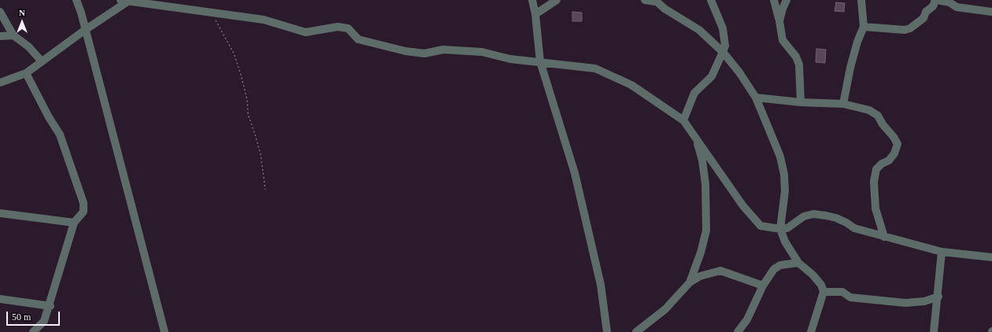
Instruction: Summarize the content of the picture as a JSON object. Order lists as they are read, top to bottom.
{
  "scale_bar": "50 m",
  "north": "top"
}
